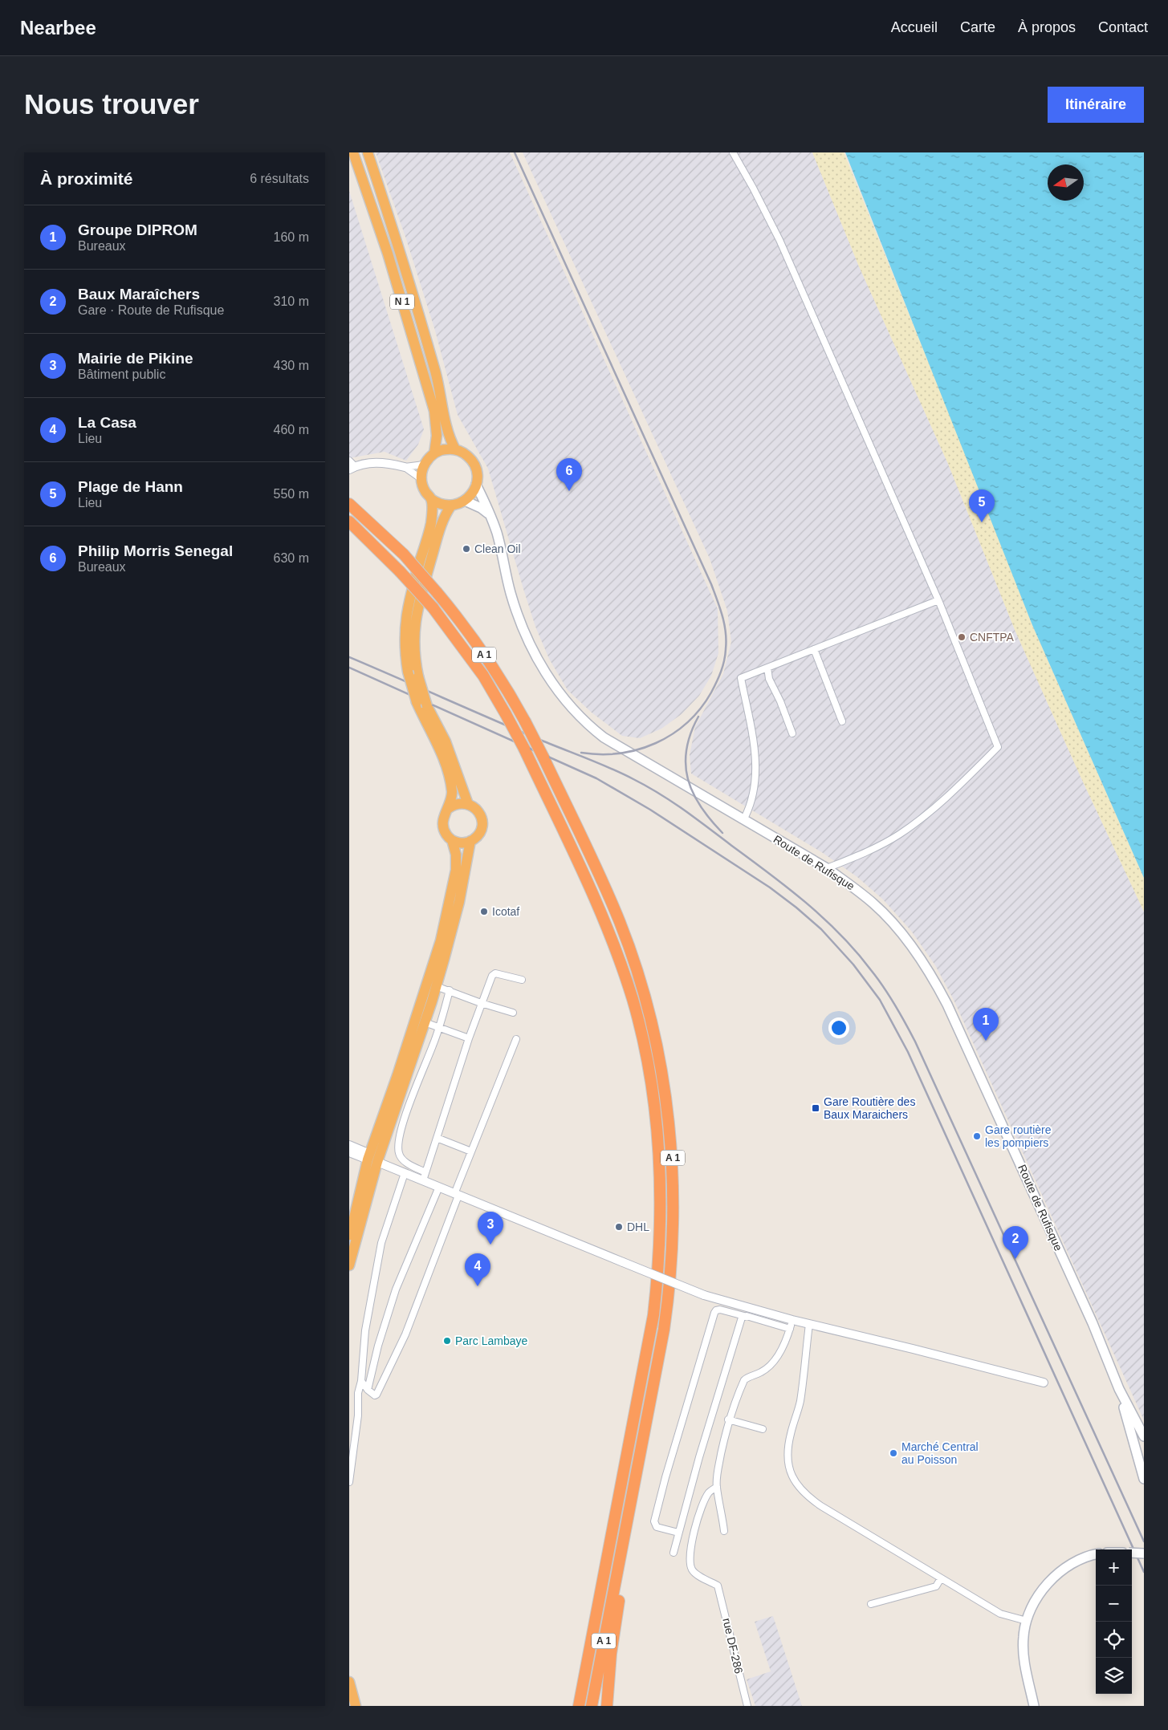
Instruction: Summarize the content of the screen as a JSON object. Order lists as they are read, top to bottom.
{
  "streets": {
    "highway": ["N 1", "A 1"],
    "main road": ["Route de Rufisque"],
    "street": ["rue DF-286"]
  },
  "crossings": [
    ["N 1", "Route de Rufisque"]
  ],
  "places": {
    "other": [
      "Clean Oil",
      "CNFTPA",
      "Icotaf",
      "Gare routière les pompiers",
      "DHL",
      "Parc Lambaye",
      "Marché Central au Poisson"
    ],
    "transit": ["Gare Routière des Baux Maraichers"]
  },
  "north": "left",
  "page": {
    "header": "Nearbee",
    "nav": [
      "Accueil",
      "Carte",
      "À propos",
      "Contact"
    ],
    "buttons": "Itinéraire",
    "title": "Nous trouver",
    "heading": ["À proximité", "6 résultats"],
    "list": [
      {
        "mark": "1",
        "name": "Groupe DIPROM",
        "note": "Bureaux",
        "value": "160 m"
      },
      {
        "mark": "2",
        "name": "Baux Maraîchers",
        "note": "Gare · Route de Rufisque",
        "value": "310 m"
      },
      {
        "mark": "3",
        "name": "Mairie de Pikine",
        "note": "Bâtiment public",
        "value": "430 m"
      },
      {
        "mark": "4",
        "name": "La Casa",
        "note": "Lieu",
        "value": "460 m"
      },
      {
        "mark": "5",
        "name": "Plage de Hann",
        "note": "Lieu",
        "value": "550 m"
      },
      {
        "mark": "6",
        "name": "Philip Morris Senegal",
        "note": "Bureaux",
        "value": "630 m"
      }
    ],
    "pins": [
      "6",
      "5",
      "1",
      "3",
      "2",
      "4"
    ],
    "map_buttons": ["+", "−"]
  }
}
